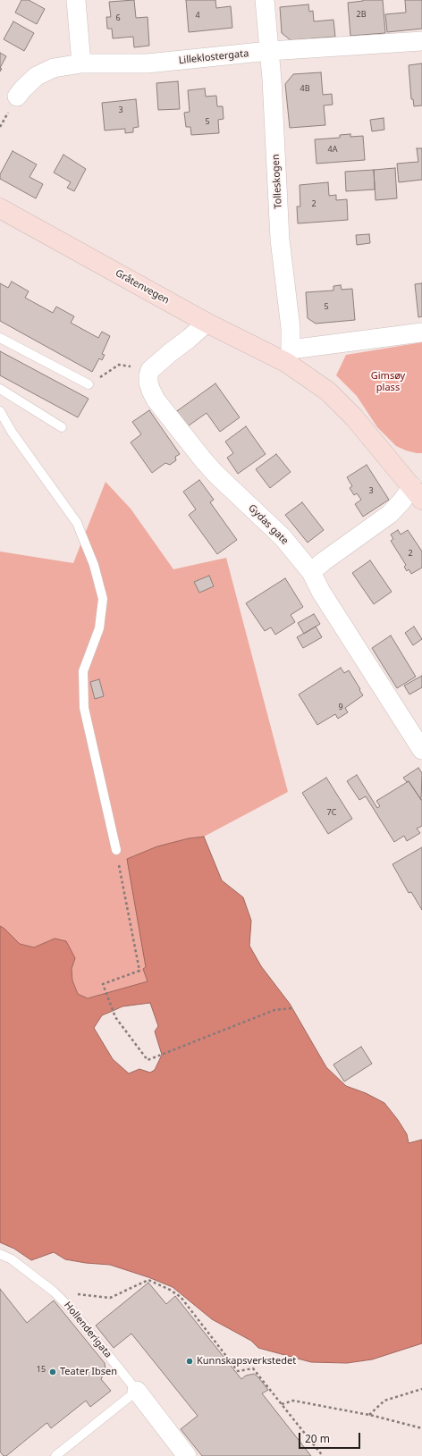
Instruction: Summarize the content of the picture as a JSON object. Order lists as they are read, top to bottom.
{
  "streets": {
    "street": [
      "Lilleklostergata",
      "Tolleskogen",
      "Gråtenvegen",
      "Gydas gate",
      "Hollenderigata"
    ]
  },
  "crossings": [
    ["Lilleklostergata", "Tolleskogen"],
    ["Tolleskogen", "Gråtenvegen"]
  ],
  "parks": ["Gimsøy plass"],
  "places": ["Kunnskapsverkstedet", "Teater Ibsen"],
  "house_numbers": [
    "2B",
    "4",
    "6",
    "4B",
    "3",
    "5",
    "4A",
    "2",
    "5",
    "3",
    "2",
    "9",
    "7C",
    "15"
  ],
  "scale_bar": "20 m"
}
